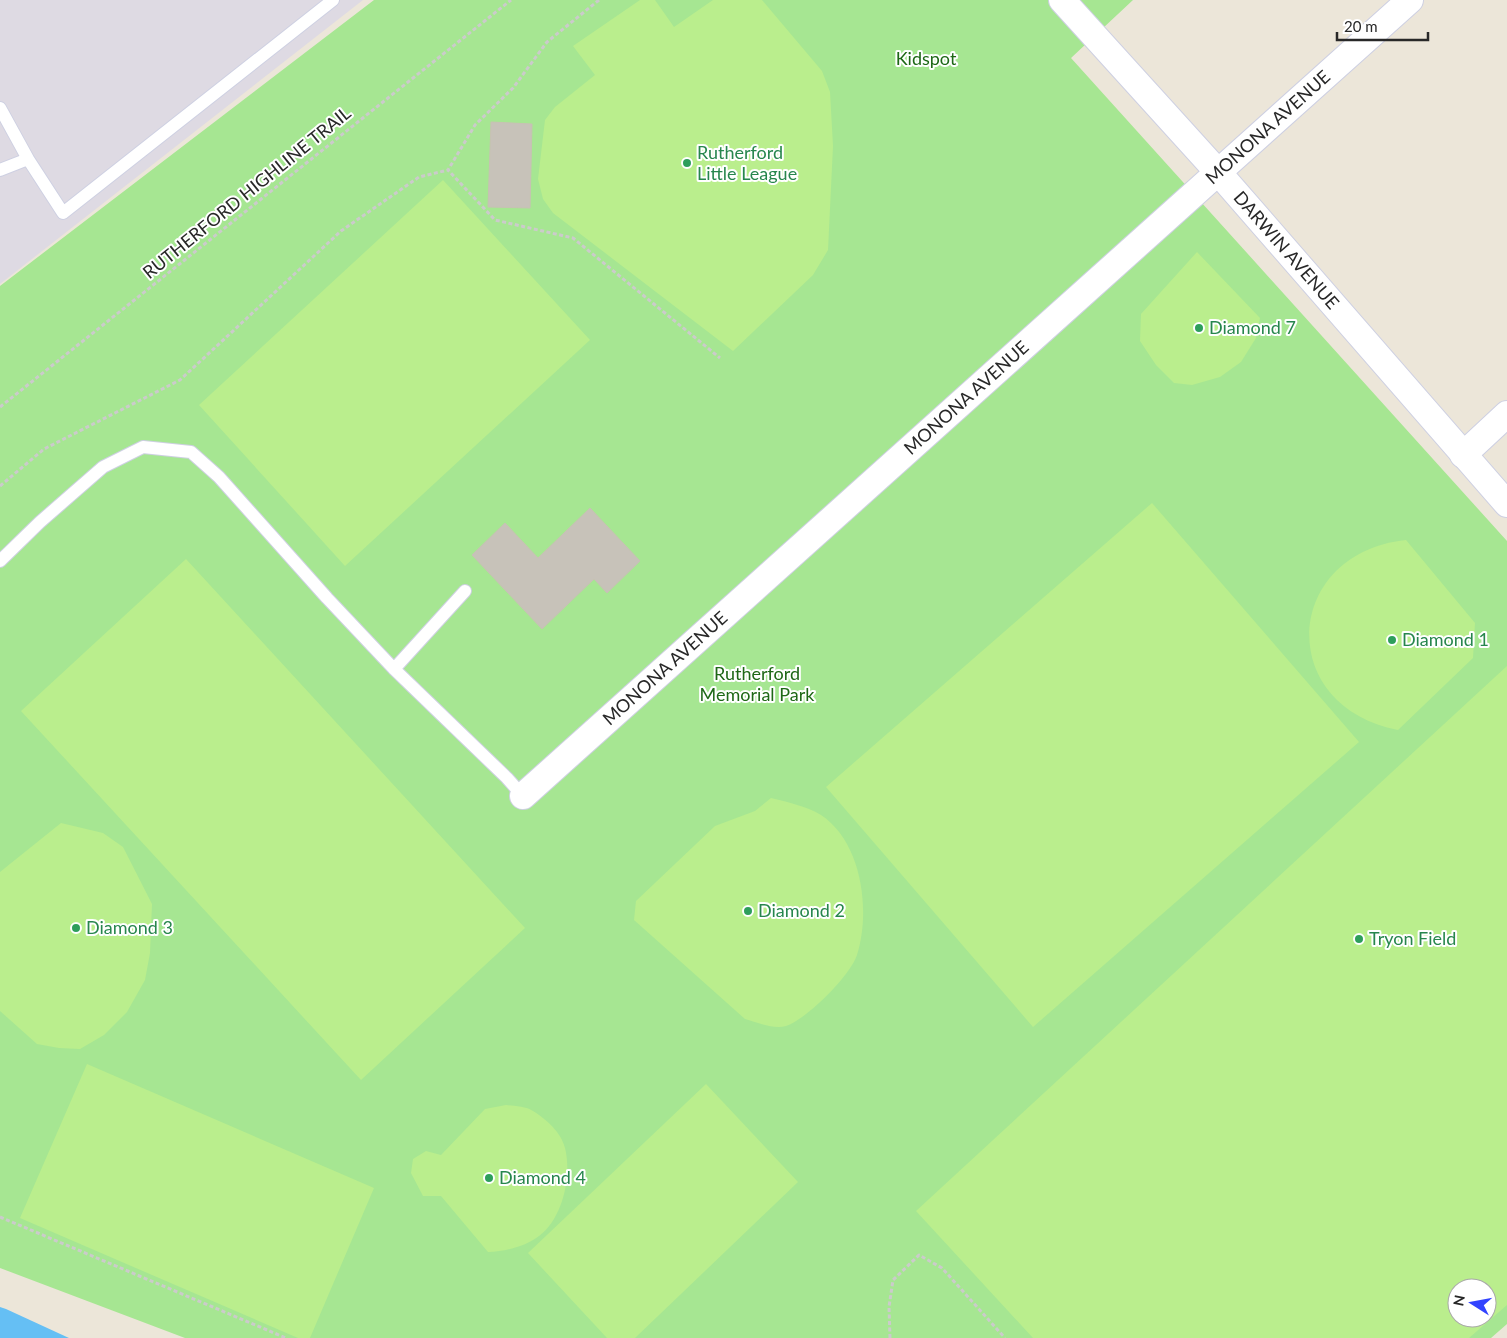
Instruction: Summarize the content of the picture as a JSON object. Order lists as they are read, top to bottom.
{
  "streets": {
    "street": ["MONONA AVENUE", "DARWIN AVENUE"],
    "path": ["RUTHERFORD HIGHLINE TRAIL"]
  },
  "crossings": [
    ["MONONA AVENUE", "DARWIN AVENUE"]
  ],
  "parks": ["Kidspot", "Rutherford Memorial Park"],
  "places": [
    "Rutherford Little League",
    "Diamond 7",
    "Diamond 1",
    "Diamond 2",
    "Diamond 3",
    "Tryon Field",
    "Diamond 4"
  ],
  "scale_bar": "20 m",
  "north": "left"
}
